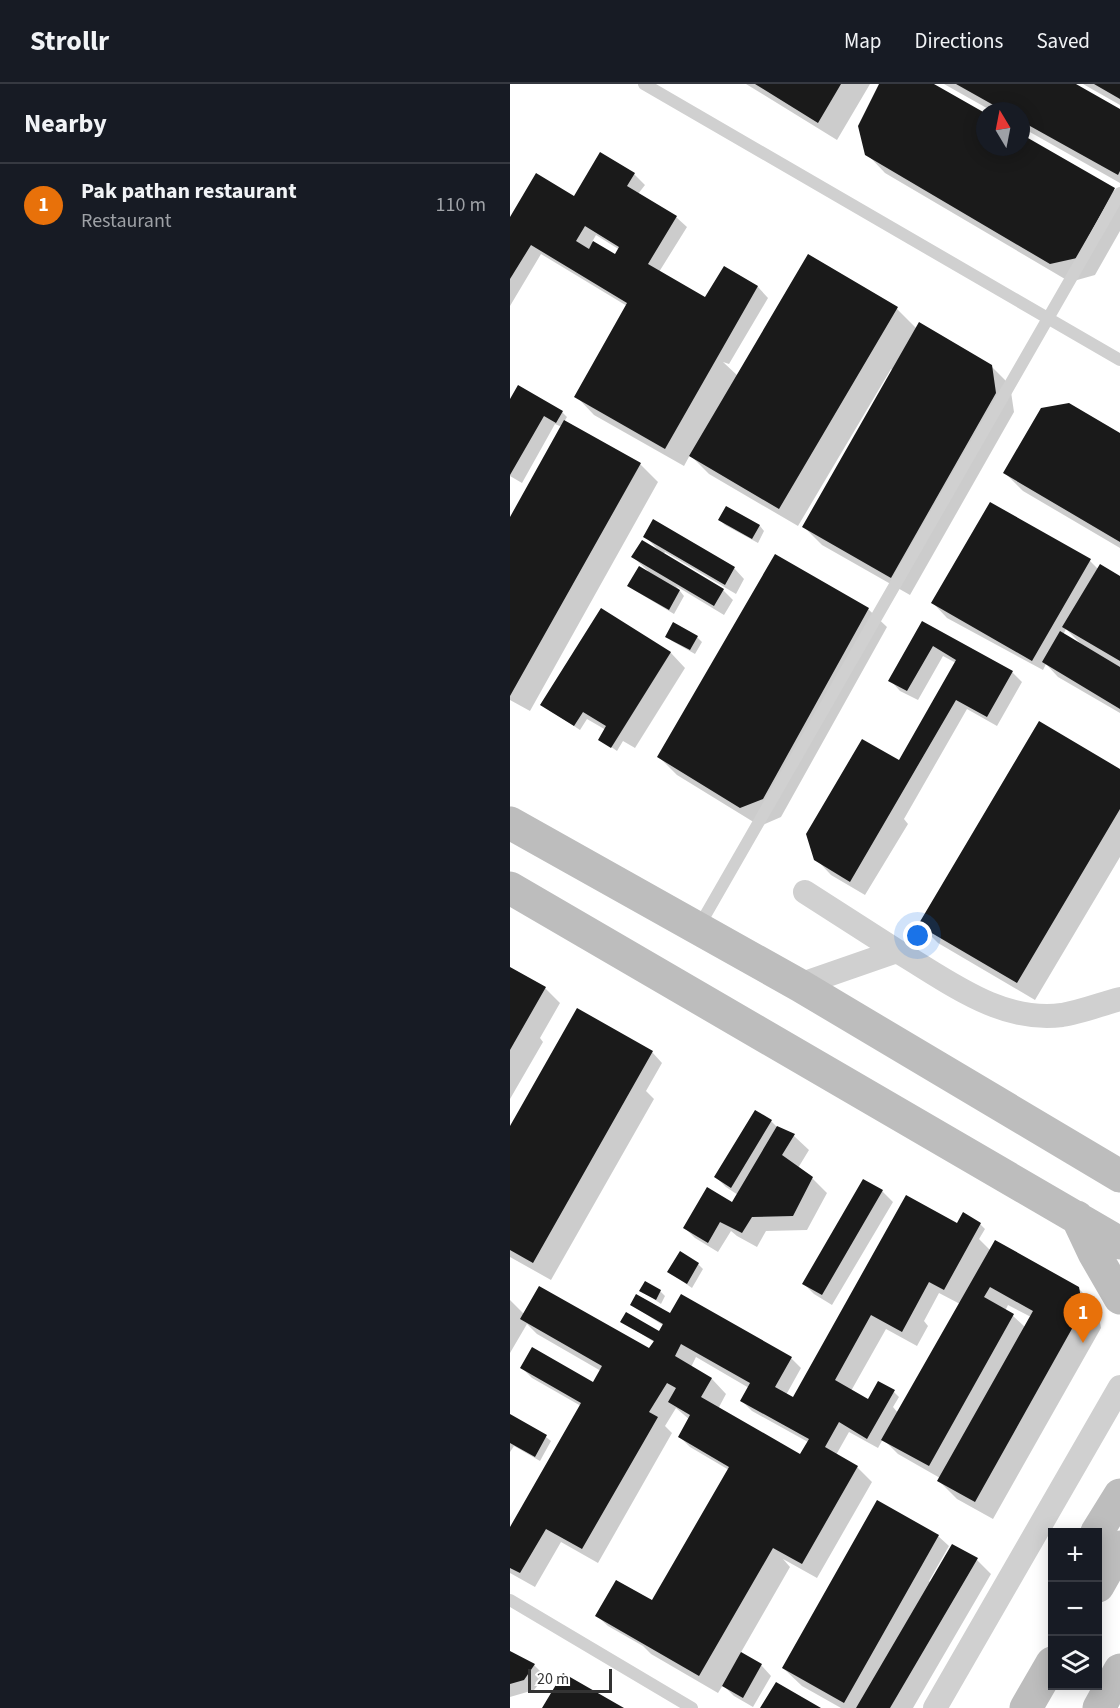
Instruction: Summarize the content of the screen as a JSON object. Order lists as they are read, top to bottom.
{
  "scale_bar": "20 m",
  "north": "top",
  "page": {
    "header": "Strollr",
    "nav": ["Map", "Directions", "Saved"],
    "heading": "Nearby",
    "list": [
      {
        "mark": "1",
        "name": "Pak pathan restaurant",
        "note": "Restaurant",
        "value": "110 m"
      }
    ],
    "pins": "1",
    "map_buttons": ["+", "−"],
    "scale": "20 m"
  }
}
